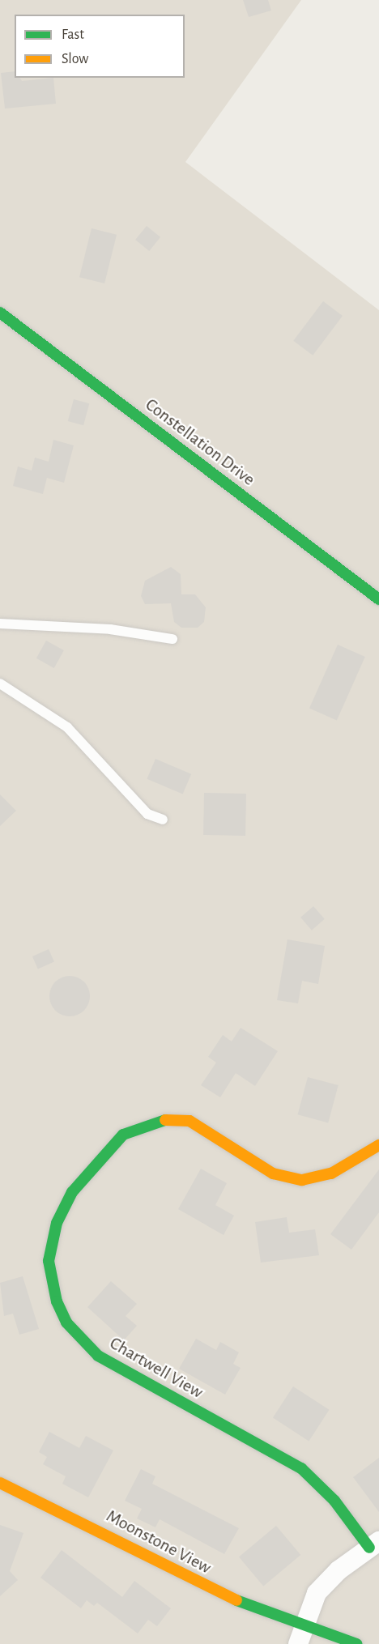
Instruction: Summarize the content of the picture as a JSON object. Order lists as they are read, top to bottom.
{
  "streets": {
    "street": ["Constellation Drive", "Chartwell View", "Moonstone View"]
  },
  "legend": ["Fast", "Slow"]
}
